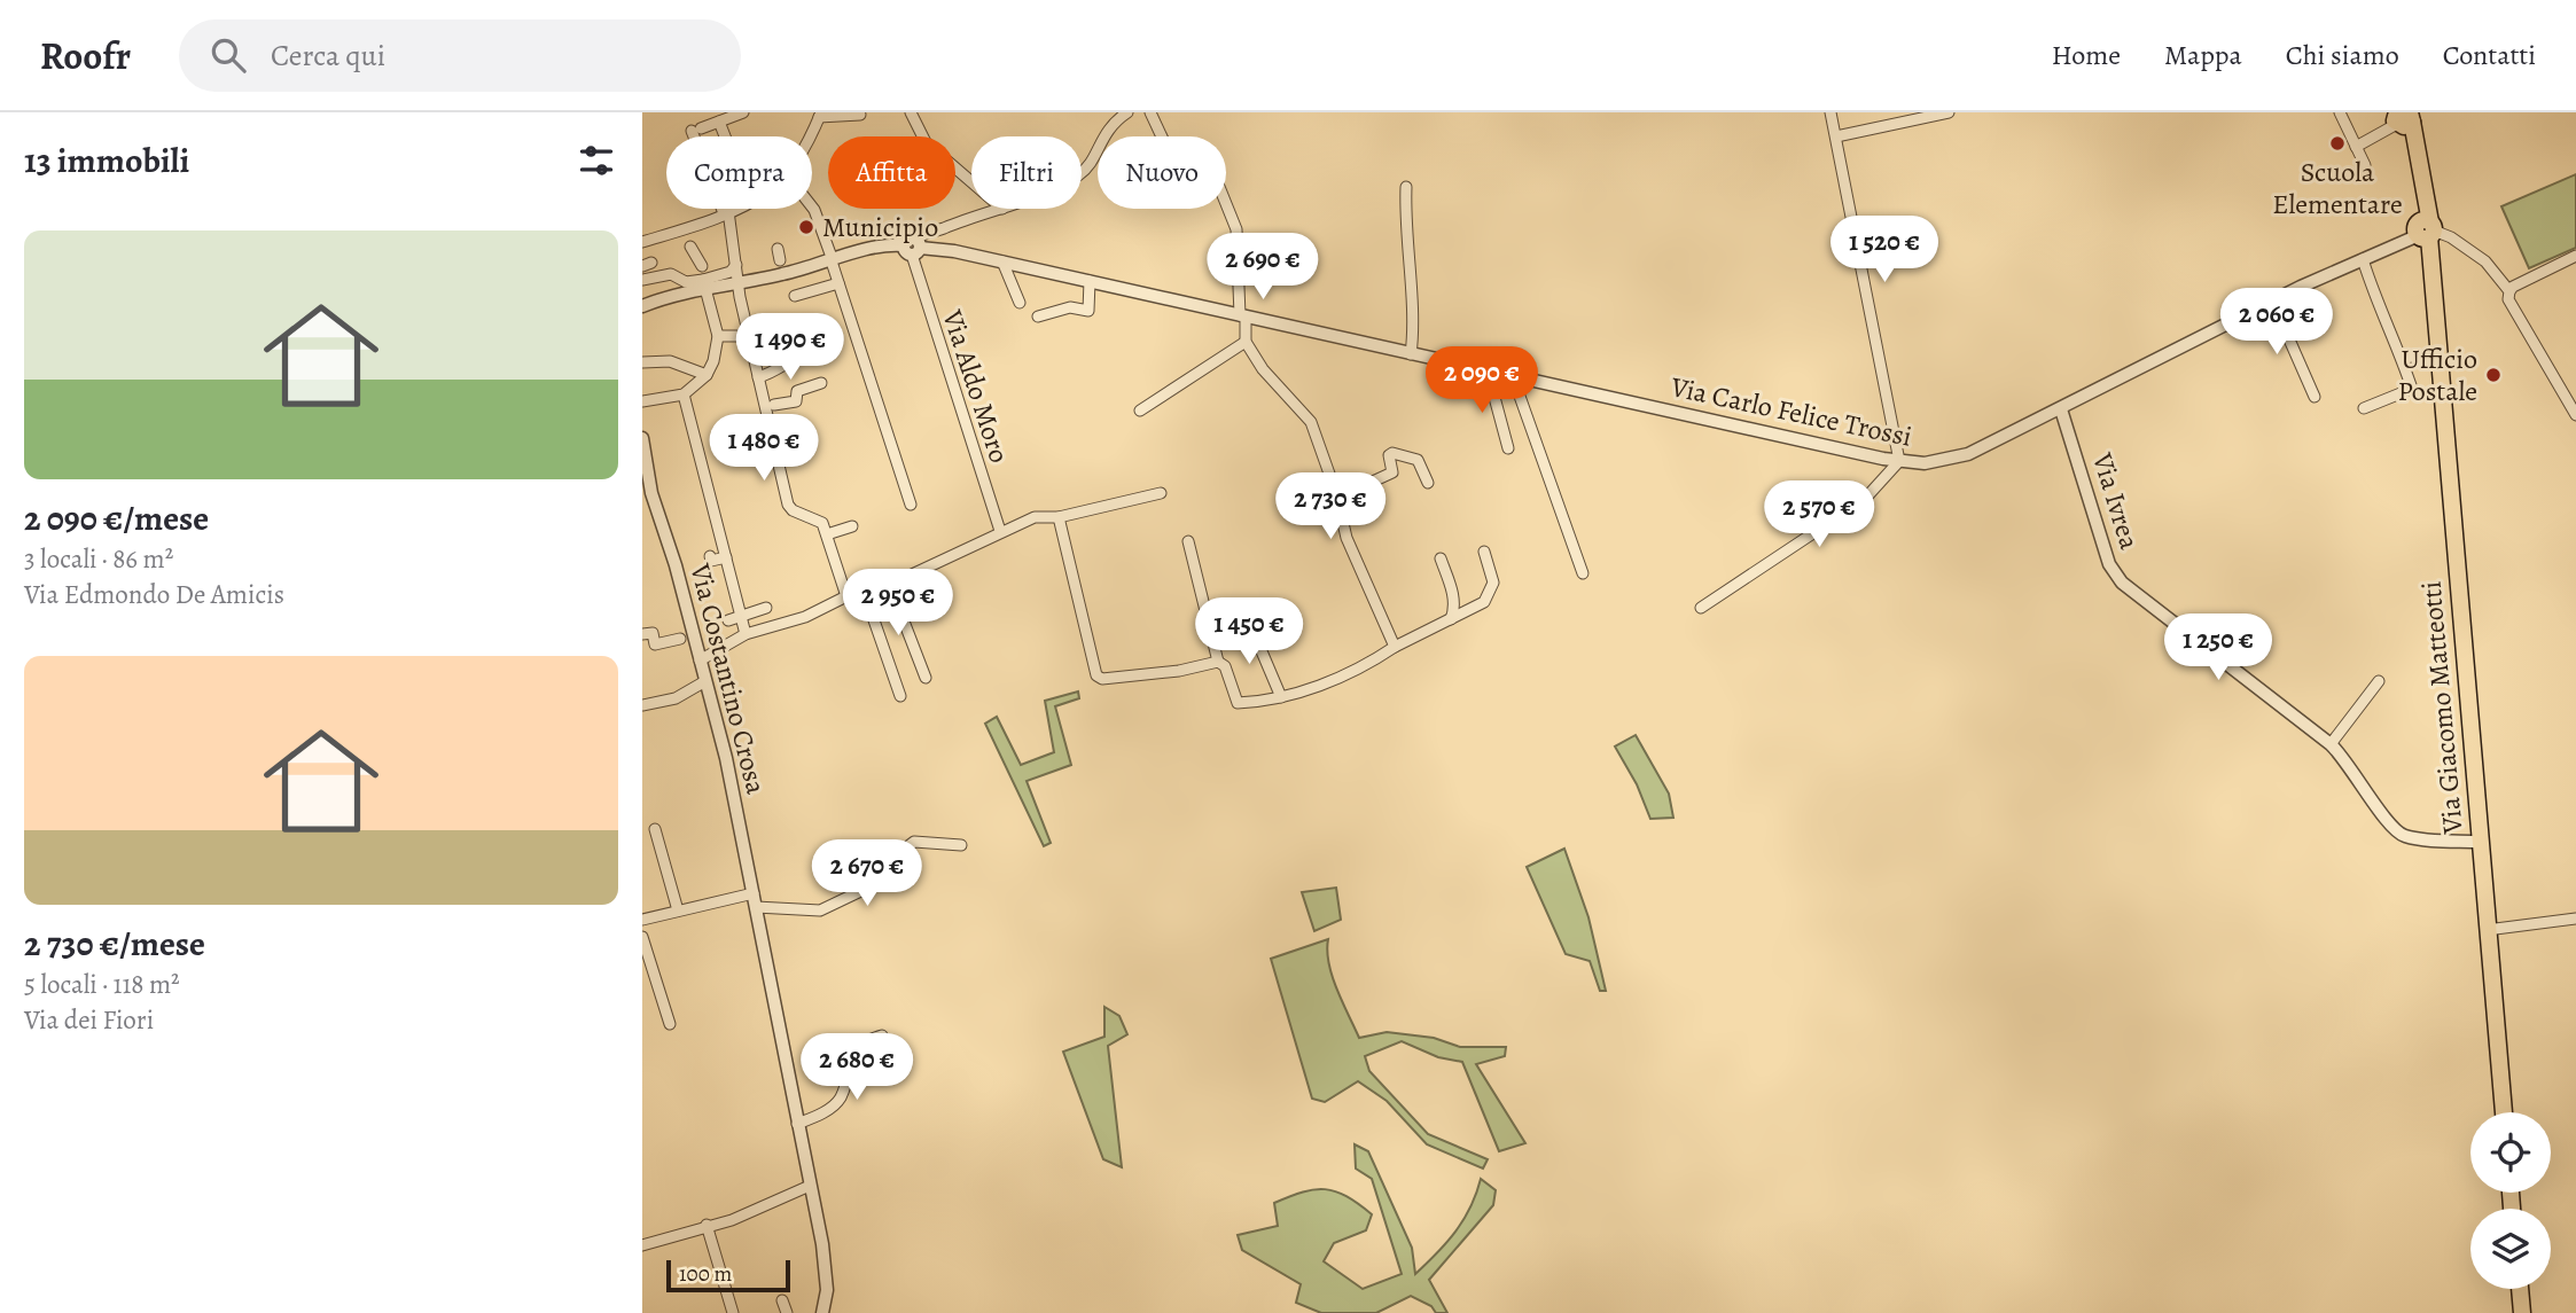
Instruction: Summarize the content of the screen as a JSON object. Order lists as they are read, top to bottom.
{
  "streets": {
    "main road": ["Via Giacomo Matteotti"],
    "street": [
      "Via Aldo Moro",
      "Via Carlo Felice Trossi",
      "Via Ivrea",
      "Via Costantino Crosa"
    ]
  },
  "crossings": [
    ["Via Aldo Moro", "Via Carlo Felice Trossi"],
    ["Via Carlo Felice Trossi", "Via Ivrea"],
    ["Via Carlo Felice Trossi", "Via Giacomo Matteotti"],
    ["Via Ivrea", "Via Giacomo Matteotti"]
  ],
  "places": ["Scuola Elementare", "Municipio", "Ufficio Postale"],
  "scale_bar": "100 m",
  "page": {
    "header": "Roofr",
    "search": "Cerca qui",
    "nav": [
      "Home",
      "Mappa",
      "Chi siamo",
      "Contatti"
    ],
    "heading": "13 immobili",
    "chip": [
      "Compra",
      "Affitta",
      "Filtri",
      "Nuovo"
    ],
    "list": [
      {
        "name": "2 090 €/mese",
        "note": "3 locali · 86 m² · Via Edmondo De Amicis"
      },
      {
        "name": "2 730 €/mese",
        "note": "5 locali · 118 m² · Via dei Fiori"
      }
    ],
    "price": [
      "1 520 €",
      "2 690 €",
      "2 060 €",
      "1 490 €",
      "2 090 €",
      "1 480 €",
      "2 730 €",
      "2 570 €",
      "2 950 €",
      "1 450 €",
      "1 250 €",
      "2 670 €",
      "2 680 €"
    ],
    "scale": "100 m"
  }
}
